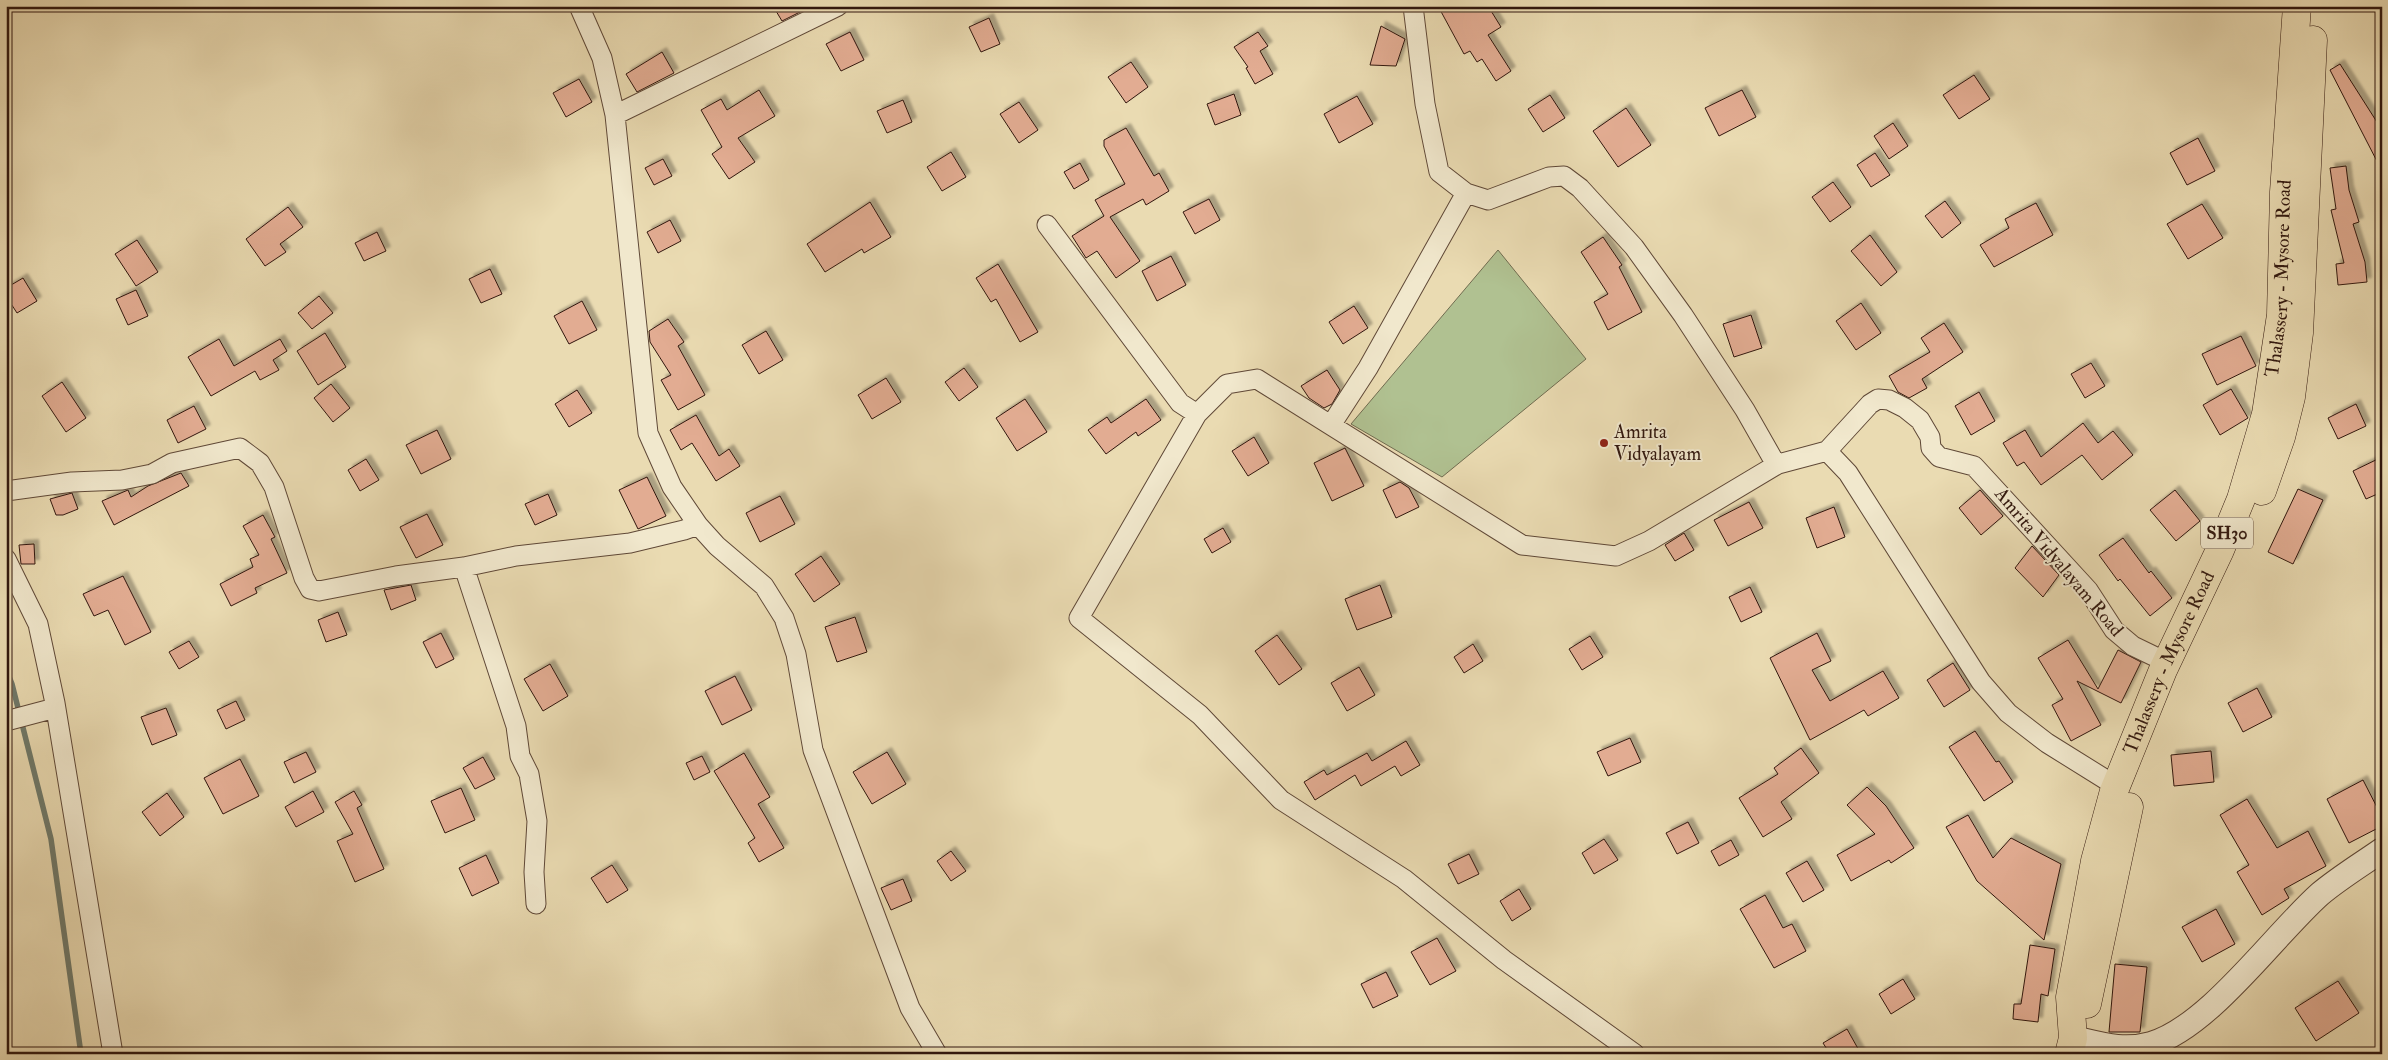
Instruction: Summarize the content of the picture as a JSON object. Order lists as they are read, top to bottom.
{
  "streets": {
    "main road": ["Thalassery - Mysore Road", "SH30"],
    "street": ["Amrita Vidyalayam Road"]
  },
  "crossings": [
    ["Thalassery - Mysore Road", "Amrita Vidyalayam Road"]
  ],
  "places": ["Amrita Vidyalayam"]
}
